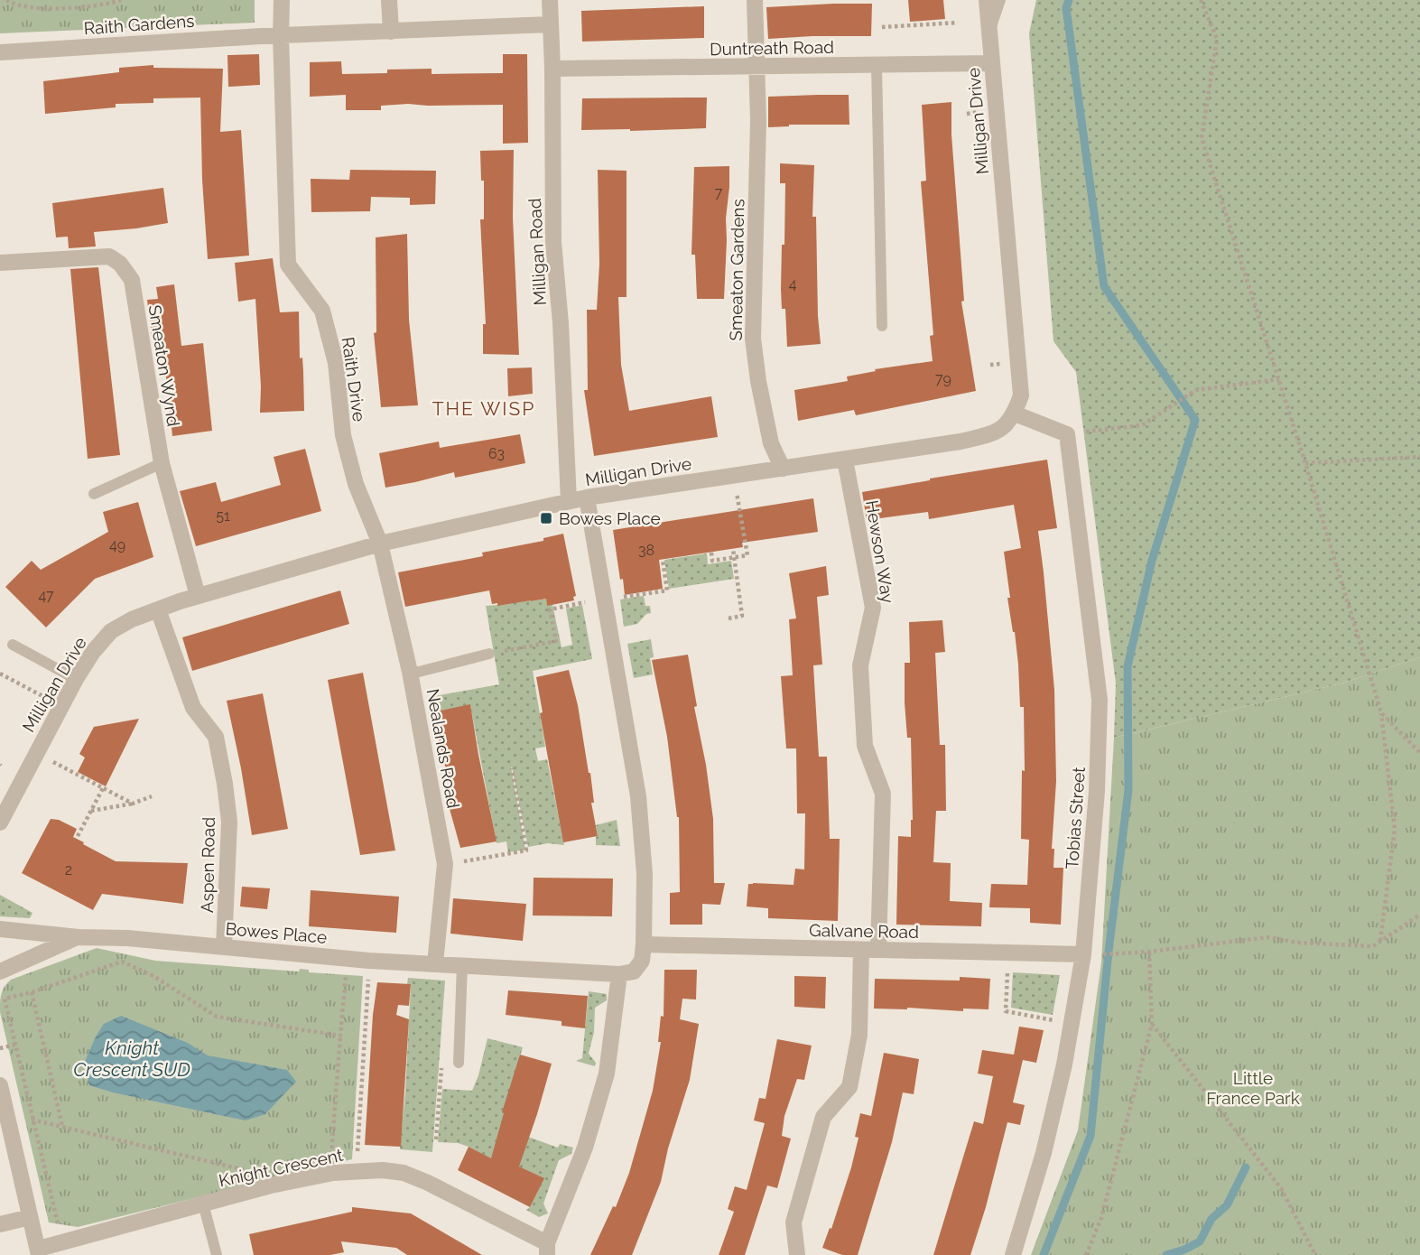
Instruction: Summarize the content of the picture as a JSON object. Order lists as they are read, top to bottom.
{
  "streets": {
    "street": [
      "Raith Gardens",
      "Duntreath Road",
      "Milligan Drive",
      "Milligan Road",
      "Smeaton Gardens",
      "Smeaton Wynd",
      "Raith Drive",
      "Hewson Way",
      "Nealands Road",
      "Tobias Street",
      "Aspen Road",
      "Galvane Road",
      "Bowes Place",
      "Knight Crescent"
    ]
  },
  "crossings": [
    ["Raith Gardens", "Milligan Road"],
    ["Raith Gardens", "Raith Drive"],
    ["Duntreath Road", "Milligan Drive"],
    ["Duntreath Road", "Milligan Road"],
    ["Duntreath Road", "Smeaton Gardens"],
    ["Milligan Drive", "Milligan Road"],
    ["Milligan Drive", "Smeaton Gardens"],
    ["Milligan Drive", "Smeaton Wynd"],
    ["Milligan Drive", "Raith Drive"],
    ["Milligan Drive", "Hewson Way"],
    ["Milligan Drive", "Nealands Road"],
    ["Milligan Drive", "Aspen Road"],
    ["Raith Drive", "Nealands Road"],
    ["Hewson Way", "Galvane Road"],
    ["Nealands Road", "Bowes Place"],
    ["Tobias Street", "Galvane Road"],
    ["Aspen Road", "Bowes Place"]
  ],
  "districts": ["THE WISP"],
  "water": ["Knight Crescent SUD"],
  "parks": ["Little France Park"],
  "places": {
    "transit": ["Bowes Place"]
  },
  "house_numbers": [
    "7",
    "4",
    "79",
    "63",
    "51",
    "49",
    "38",
    "47",
    "2"
  ]
}
